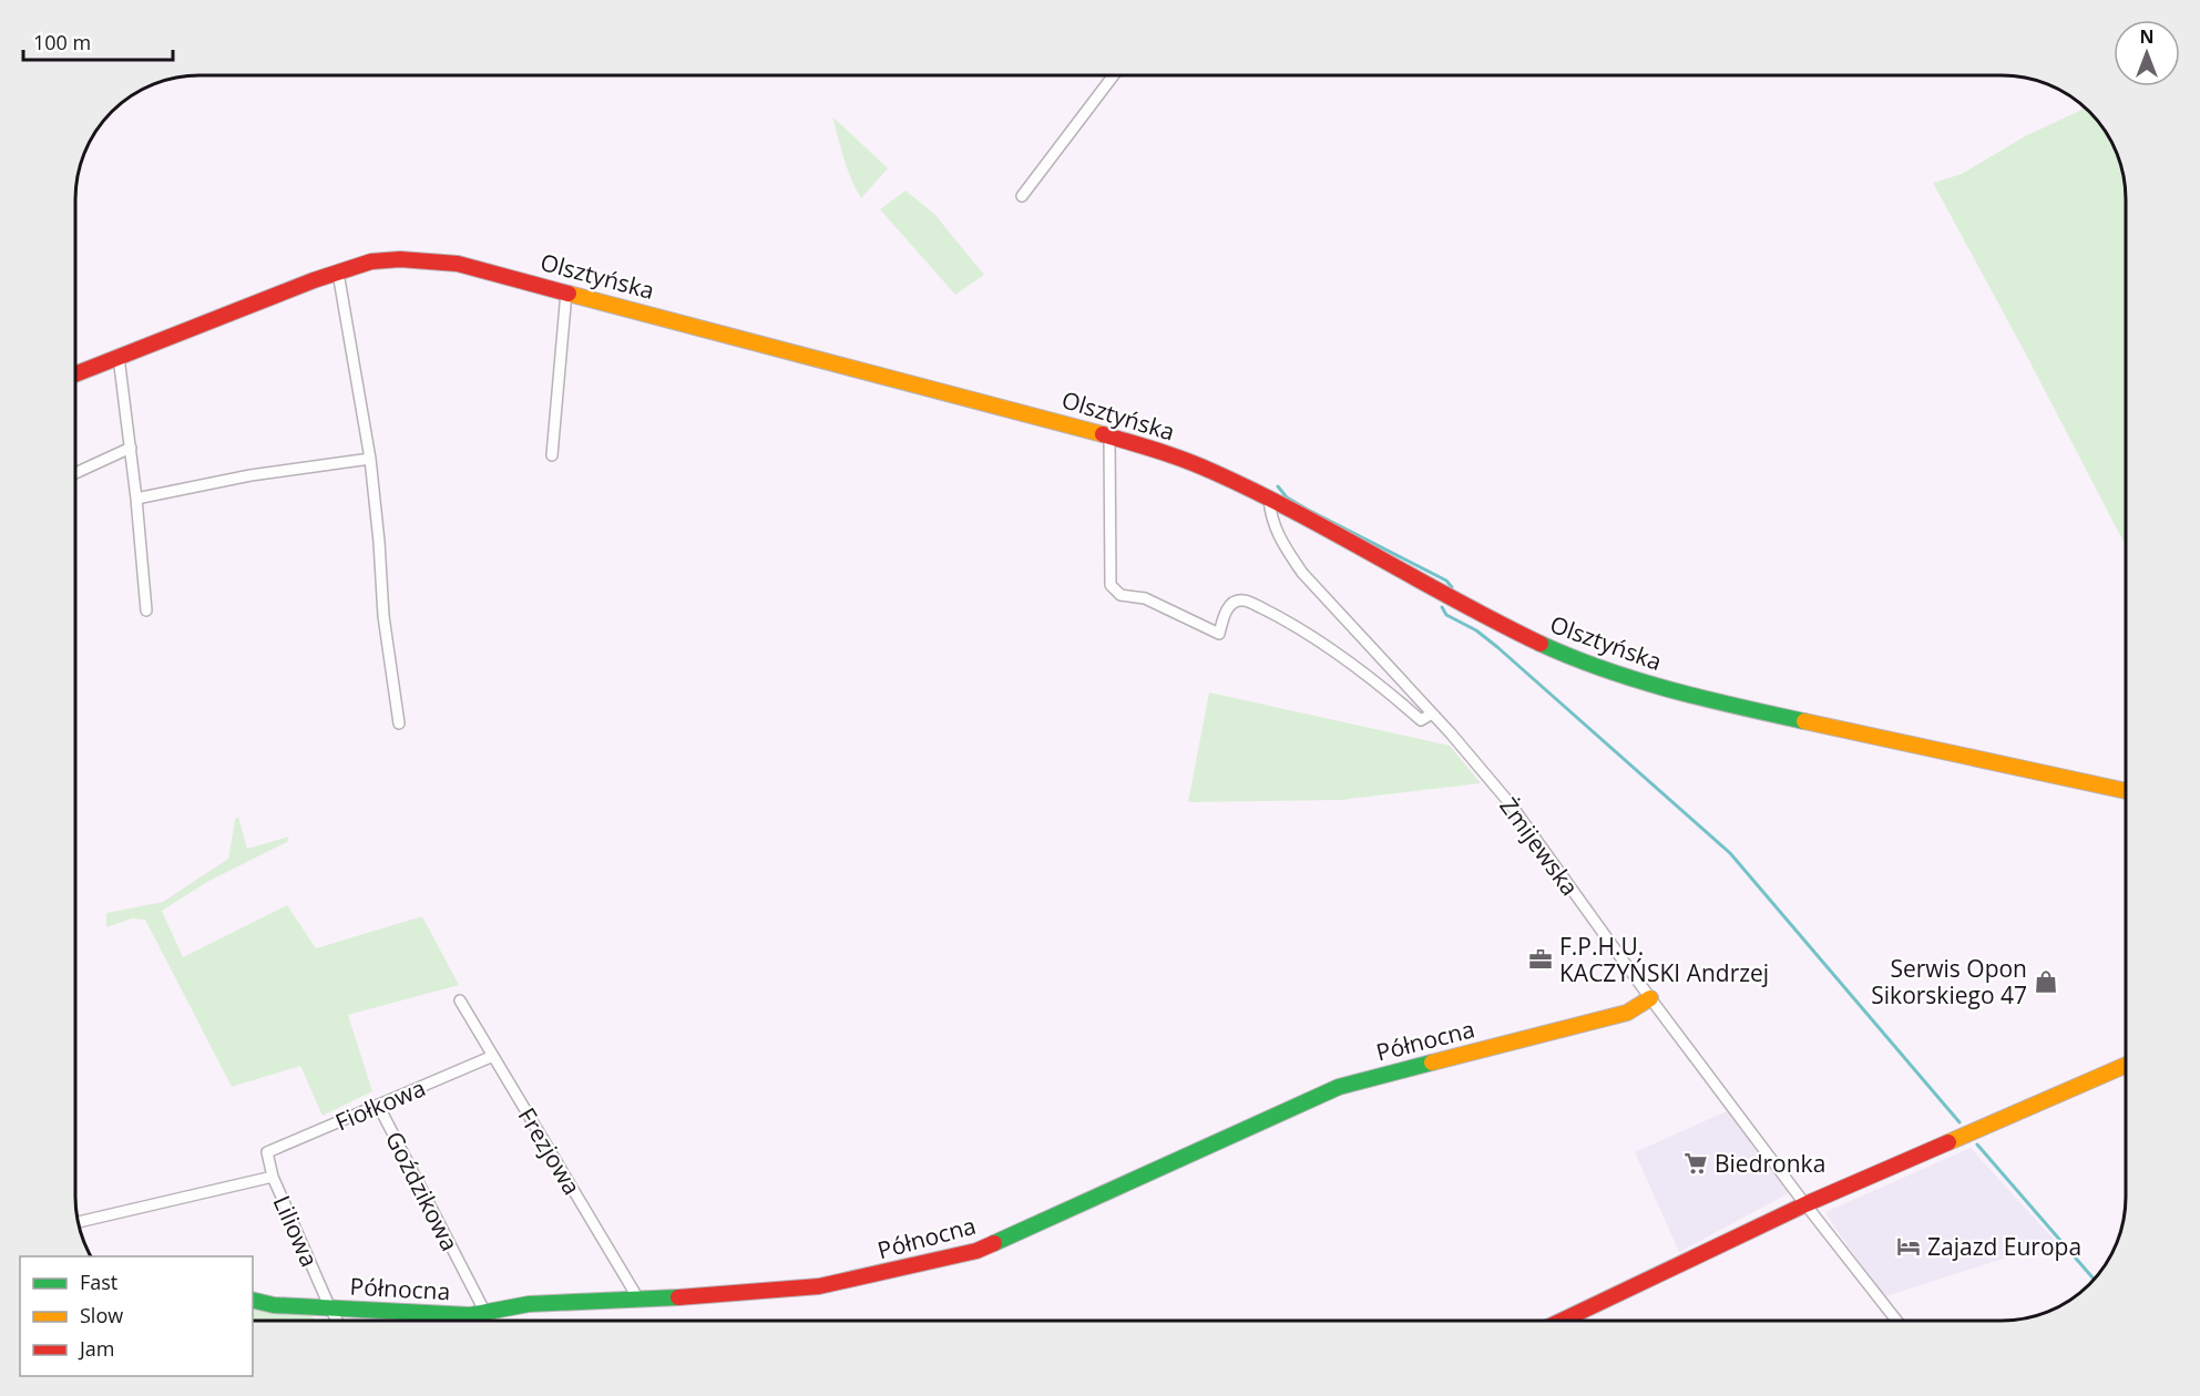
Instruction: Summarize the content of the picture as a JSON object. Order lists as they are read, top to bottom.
{
  "streets": {
    "street": [
      "Olsztyńska",
      "Żmijewska",
      "Północna",
      "Fiołkowa",
      "Frezjowa",
      "Goździkowa",
      "Liliowa"
    ]
  },
  "crossings": [
    ["Olsztyńska", "Żmijewska"],
    ["Żmijewska", "Północna"],
    ["Północna", "Frezjowa"],
    ["Północna", "Goździkowa"],
    ["Północna", "Liliowa"],
    ["Fiołkowa", "Frezjowa"],
    ["Fiołkowa", "Goździkowa"],
    ["Fiołkowa", "Liliowa"]
  ],
  "places": {
    "office": ["F.P.H.U. KACZYŃSKI Andrzej"],
    "shop": ["Serwis Opon Sikorskiego 47"],
    "supermarket": ["Biedronka"],
    "hotel": ["Zajazd Europa"]
  },
  "legend": ["Fast", "Slow", "Jam"],
  "scale_bar": "100 m",
  "north": "top"
}
